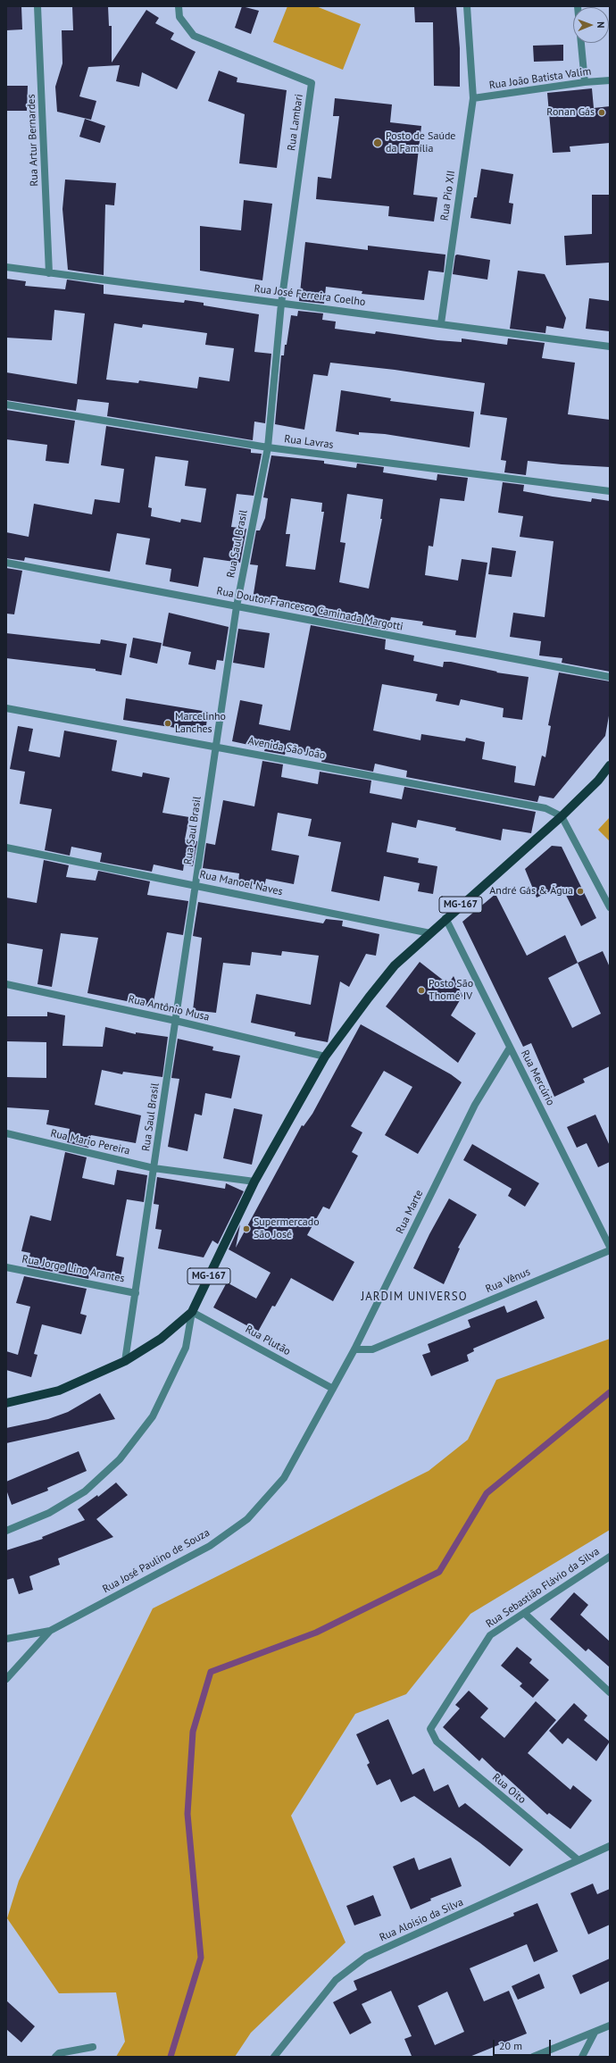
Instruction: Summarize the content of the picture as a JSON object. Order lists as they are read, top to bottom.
{
  "streets": {
    "main road": ["MG-167"],
    "street": [
      "Rua João Batista Valim",
      "Rua Lambari",
      "Rua Artur Bernardes",
      "Rua Pio XII",
      "Rua José Ferreira Coelho",
      "Rua Lavras",
      "Rua Saul Brasil",
      "Rua Doutor Francesco Caminada Margotti",
      "Avenida São João",
      "Rua Manoel Naves",
      "Rua Antônio Musa",
      "Rua Mercúrio",
      "Rua Mario Pereira",
      "Rua Marte",
      "Rua Jorge Lino Arantes",
      "Rua Vênus",
      "Rua Plutão",
      "Rua José Paulino de Souza",
      "Rua Sebastião Flávio da Silva",
      "Rua Oito",
      "Rua Aloisio da Silva"
    ]
  },
  "crossings": [
    ["Rua João Batista Valim", "Rua Pio XII"],
    ["Rua Lambari", "Rua José Ferreira Coelho"],
    ["Rua Lambari", "Rua Saul Brasil"],
    ["Rua Artur Bernardes", "Rua José Ferreira Coelho"],
    ["Rua Pio XII", "Rua José Ferreira Coelho"],
    ["Rua José Ferreira Coelho", "Rua Saul Brasil"],
    ["Rua Lavras", "Rua Saul Brasil"],
    ["Rua Saul Brasil", "Rua Doutor Francesco Caminada Margotti"],
    ["Rua Saul Brasil", "Avenida São João"],
    ["Rua Saul Brasil", "Rua Manoel Naves"],
    ["Rua Saul Brasil", "MG-167"],
    ["Rua Saul Brasil", "Rua Antônio Musa"],
    ["Rua Saul Brasil", "Rua Mario Pereira"],
    ["Rua Saul Brasil", "Rua Jorge Lino Arantes"],
    ["Avenida São João", "MG-167"],
    ["Rua Manoel Naves", "MG-167"],
    ["MG-167", "Rua Antônio Musa"],
    ["MG-167", "Rua Mercúrio"],
    ["MG-167", "Rua Mario Pereira"],
    ["MG-167", "Rua Plutão"],
    ["Rua Mercúrio", "Rua Marte"],
    ["Rua Marte", "Rua Vênus"],
    ["Rua Marte", "Rua Plutão"],
    ["Rua Marte", "Rua José Paulino de Souza"],
    ["Rua Plutão", "Rua José Paulino de Souza"],
    ["Rua Sebastião Flávio da Silva", "Rua Oito"],
    ["Rua Oito", "Rua Aloisio da Silva"]
  ],
  "districts": ["JARDIM UNIVERSO"],
  "places": [
    "Ronan Gás",
    "Posto de Saúde da Família",
    "Marcelinho Lanches",
    "André Gás & Água",
    "Posto São Thomé IV",
    "Supermercado São José"
  ],
  "scale_bar": "20 m",
  "north": "right"
}
